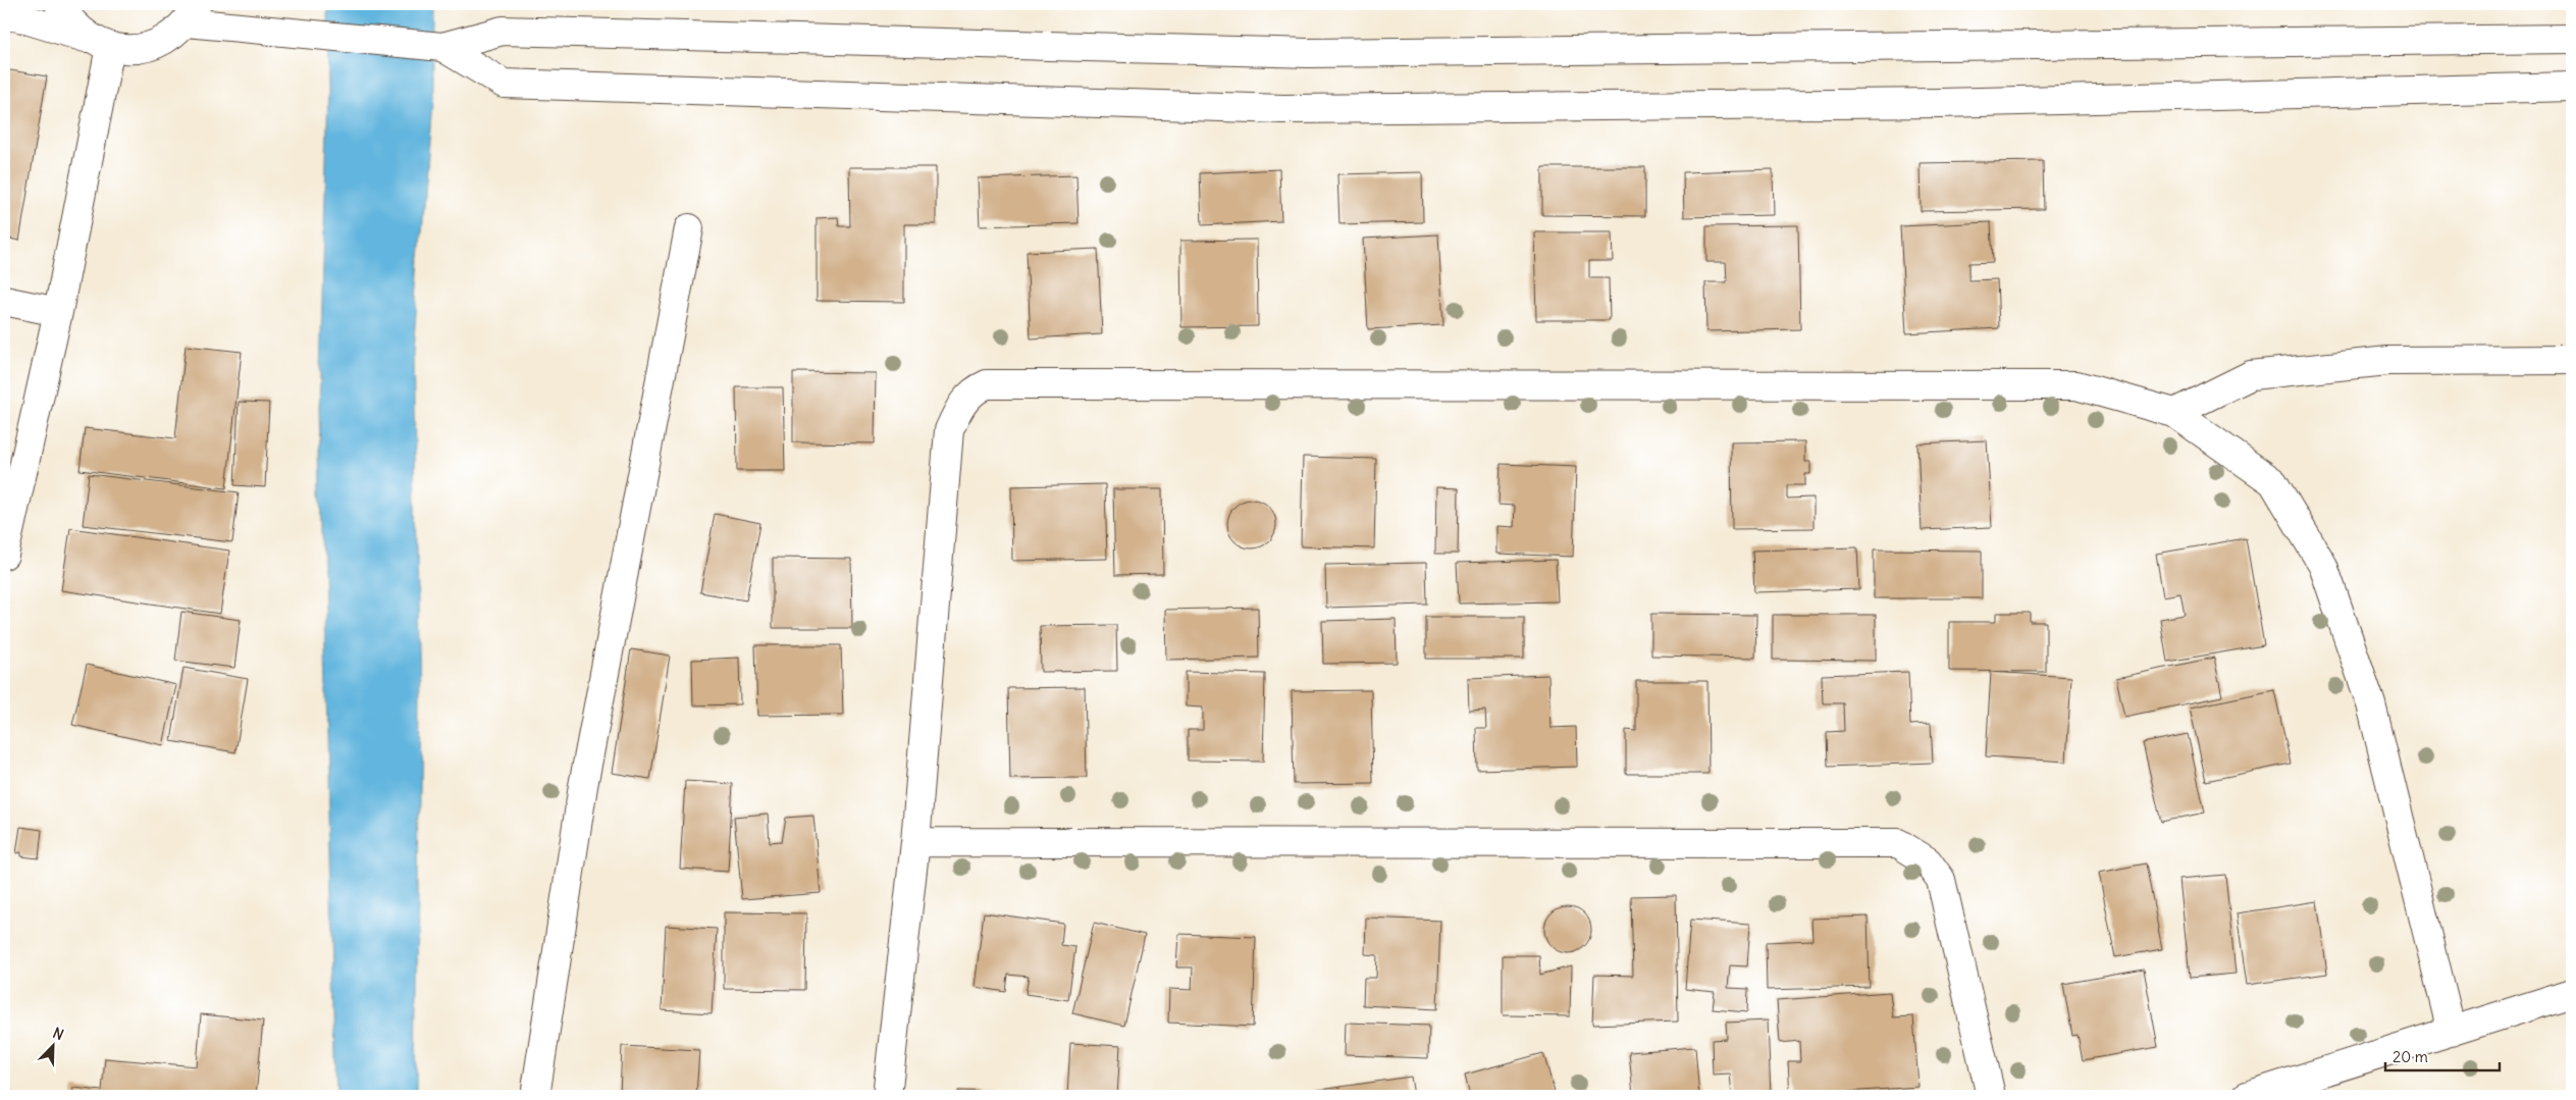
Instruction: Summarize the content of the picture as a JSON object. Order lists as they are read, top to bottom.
{
  "scale_bar": "20 m",
  "north": "top right"
}
